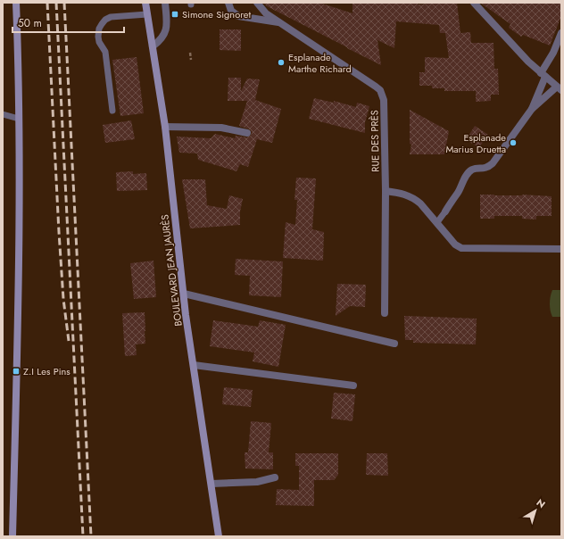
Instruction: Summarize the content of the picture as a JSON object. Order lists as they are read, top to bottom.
{
  "streets": {
    "street": ["RUE DES PRÈS", "BOULEVARD JEAN JAURÈS"]
  },
  "places": {
    "transit": ["Simone Signoret", "Z.I Les Pins"],
    "other": ["Esplanade Marthe Richard", "Esplanade Marius Druetta"]
  },
  "scale_bar": "50 m",
  "north": "top right"
}
